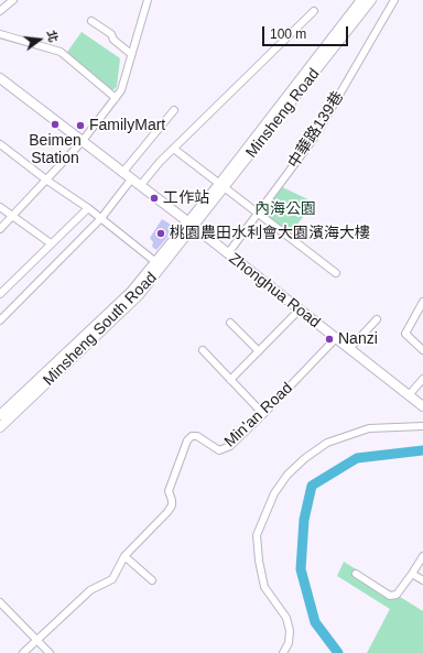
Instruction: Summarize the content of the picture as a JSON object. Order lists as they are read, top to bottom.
{
  "streets": {
    "main road": ["Minsheng Road", "Zhonghua Road", "Minsheng South Road"],
    "street": ["中華路139巷", "Min'an Road"]
  },
  "crossings": [
    ["Minsheng Road", "Zhonghua Road"],
    ["Minsheng Road", "Minsheng South Road"],
    ["中華路139巷", "Zhonghua Road"],
    ["Zhonghua Road", "Minsheng South Road"],
    ["Zhonghua Road", "Min'an Road"]
  ],
  "parks": ["內海公園"],
  "places": [
    "Beimen Station",
    "FamilyMart",
    "工作站",
    "桃園農田水利會大園濱海大樓",
    "Nanzi"
  ],
  "scale_bar": "100 m",
  "north": "right"
}
